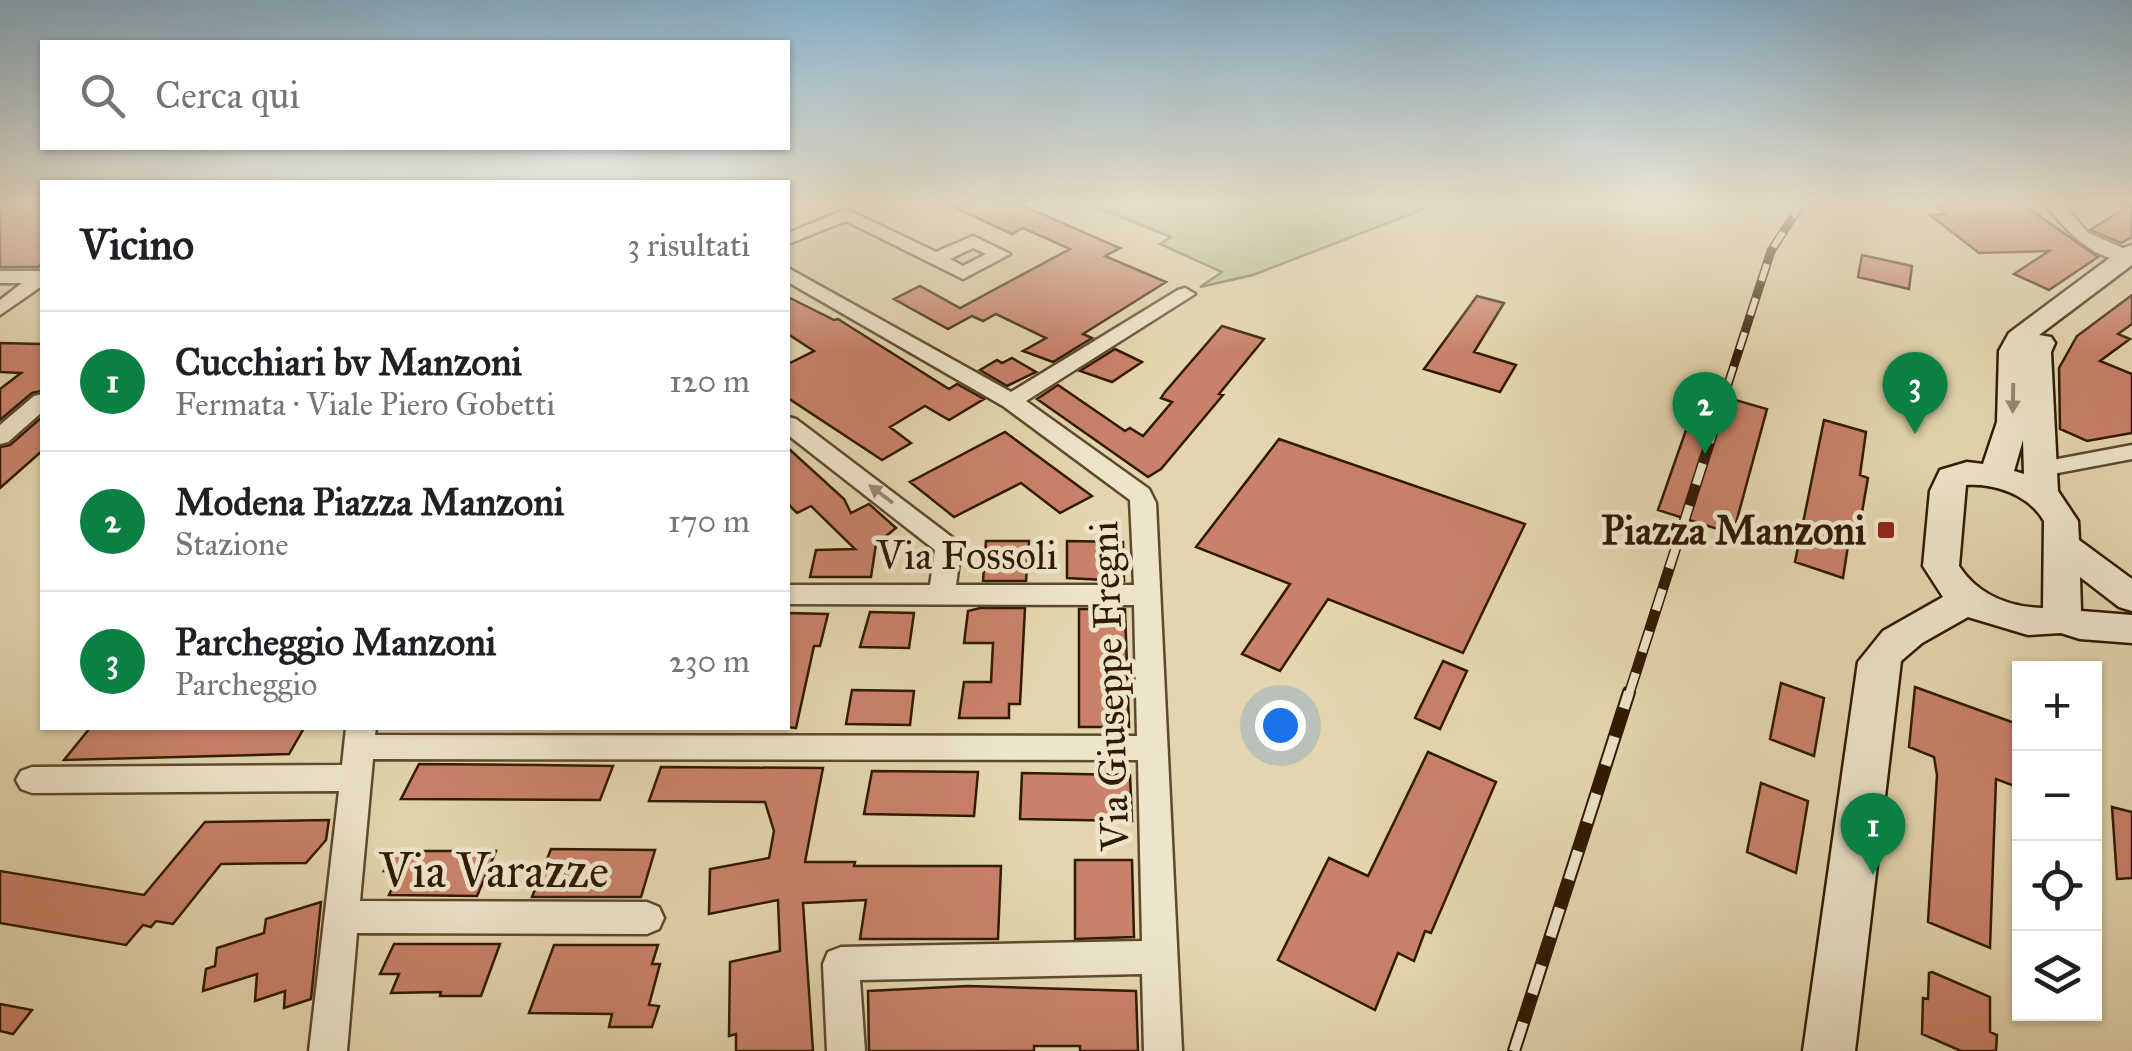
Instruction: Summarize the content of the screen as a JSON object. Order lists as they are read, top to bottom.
{
  "streets": {
    "street": ["Via Fossoli", "Via Giuseppe Fregni", "Via Varazze"]
  },
  "crossings": [
    ["Via Fossoli", "Via Giuseppe Fregni"]
  ],
  "places": {
    "transit": ["Piazza Manzoni"]
  },
  "page": {
    "search": "Cerca qui",
    "heading": ["Vicino", "3 risultati"],
    "list": [
      {
        "mark": "1",
        "name": "Cucchiari bv Manzoni",
        "note": "Fermata · Viale Piero Gobetti",
        "value": "120 m"
      },
      {
        "mark": "2",
        "name": "Modena Piazza Manzoni",
        "note": "Stazione",
        "value": "170 m"
      },
      {
        "mark": "3",
        "name": "Parcheggio Manzoni",
        "note": "Parcheggio",
        "value": "230 m"
      }
    ],
    "pins": ["3", "2", "1"],
    "map_buttons": ["+", "−"]
  }
}
